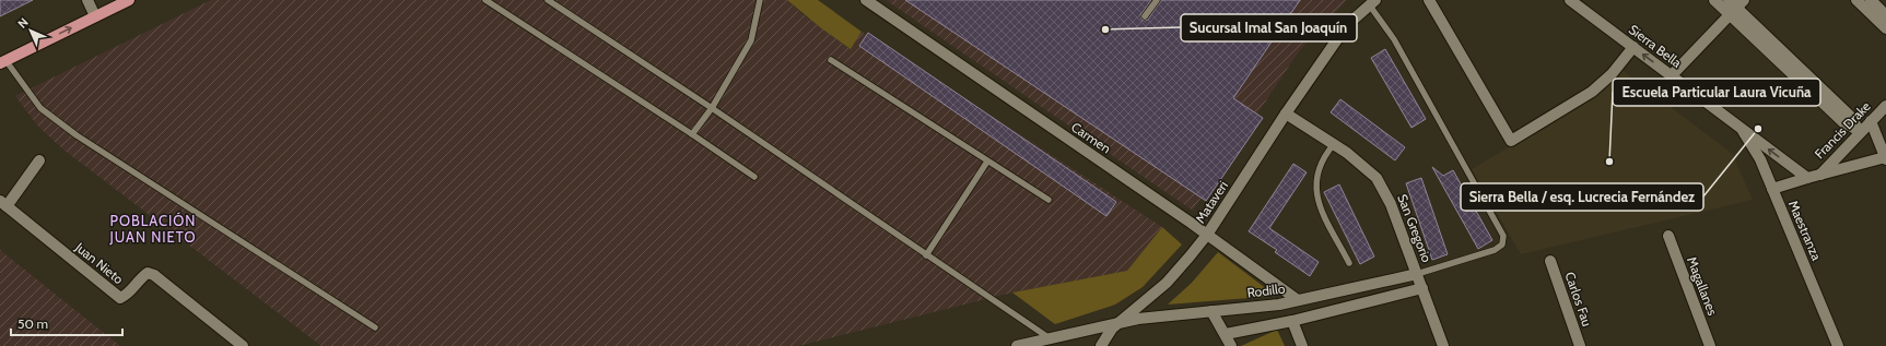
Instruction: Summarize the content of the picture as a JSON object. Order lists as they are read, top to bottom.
{
  "streets": {
    "street": [
      "Sierra Bella",
      "Francis Drake",
      "Carmen",
      "Mataveri",
      "San Gregorio",
      "Maestranza",
      "Juan Nieto",
      "Magallanes",
      "Rodillo",
      "Carlos Fau"
    ]
  },
  "crossings": [
    ["Sierra Bella", "Maestranza"],
    ["Carmen", "Mataveri"],
    ["Carmen", "Rodillo"],
    ["Mataveri", "San Gregorio"],
    ["Mataveri", "Rodillo"],
    ["San Gregorio", "Rodillo"]
  ],
  "districts": ["POBLACIÓN JUAN NIETO"],
  "places": ["Sucursal Imal San Joaquín", "Sierra Bella / esq. Lucrecia Fernández", "Escuela Particular Laura Vicuña"],
  "scale_bar": "50 m",
  "north": "top left"
}
